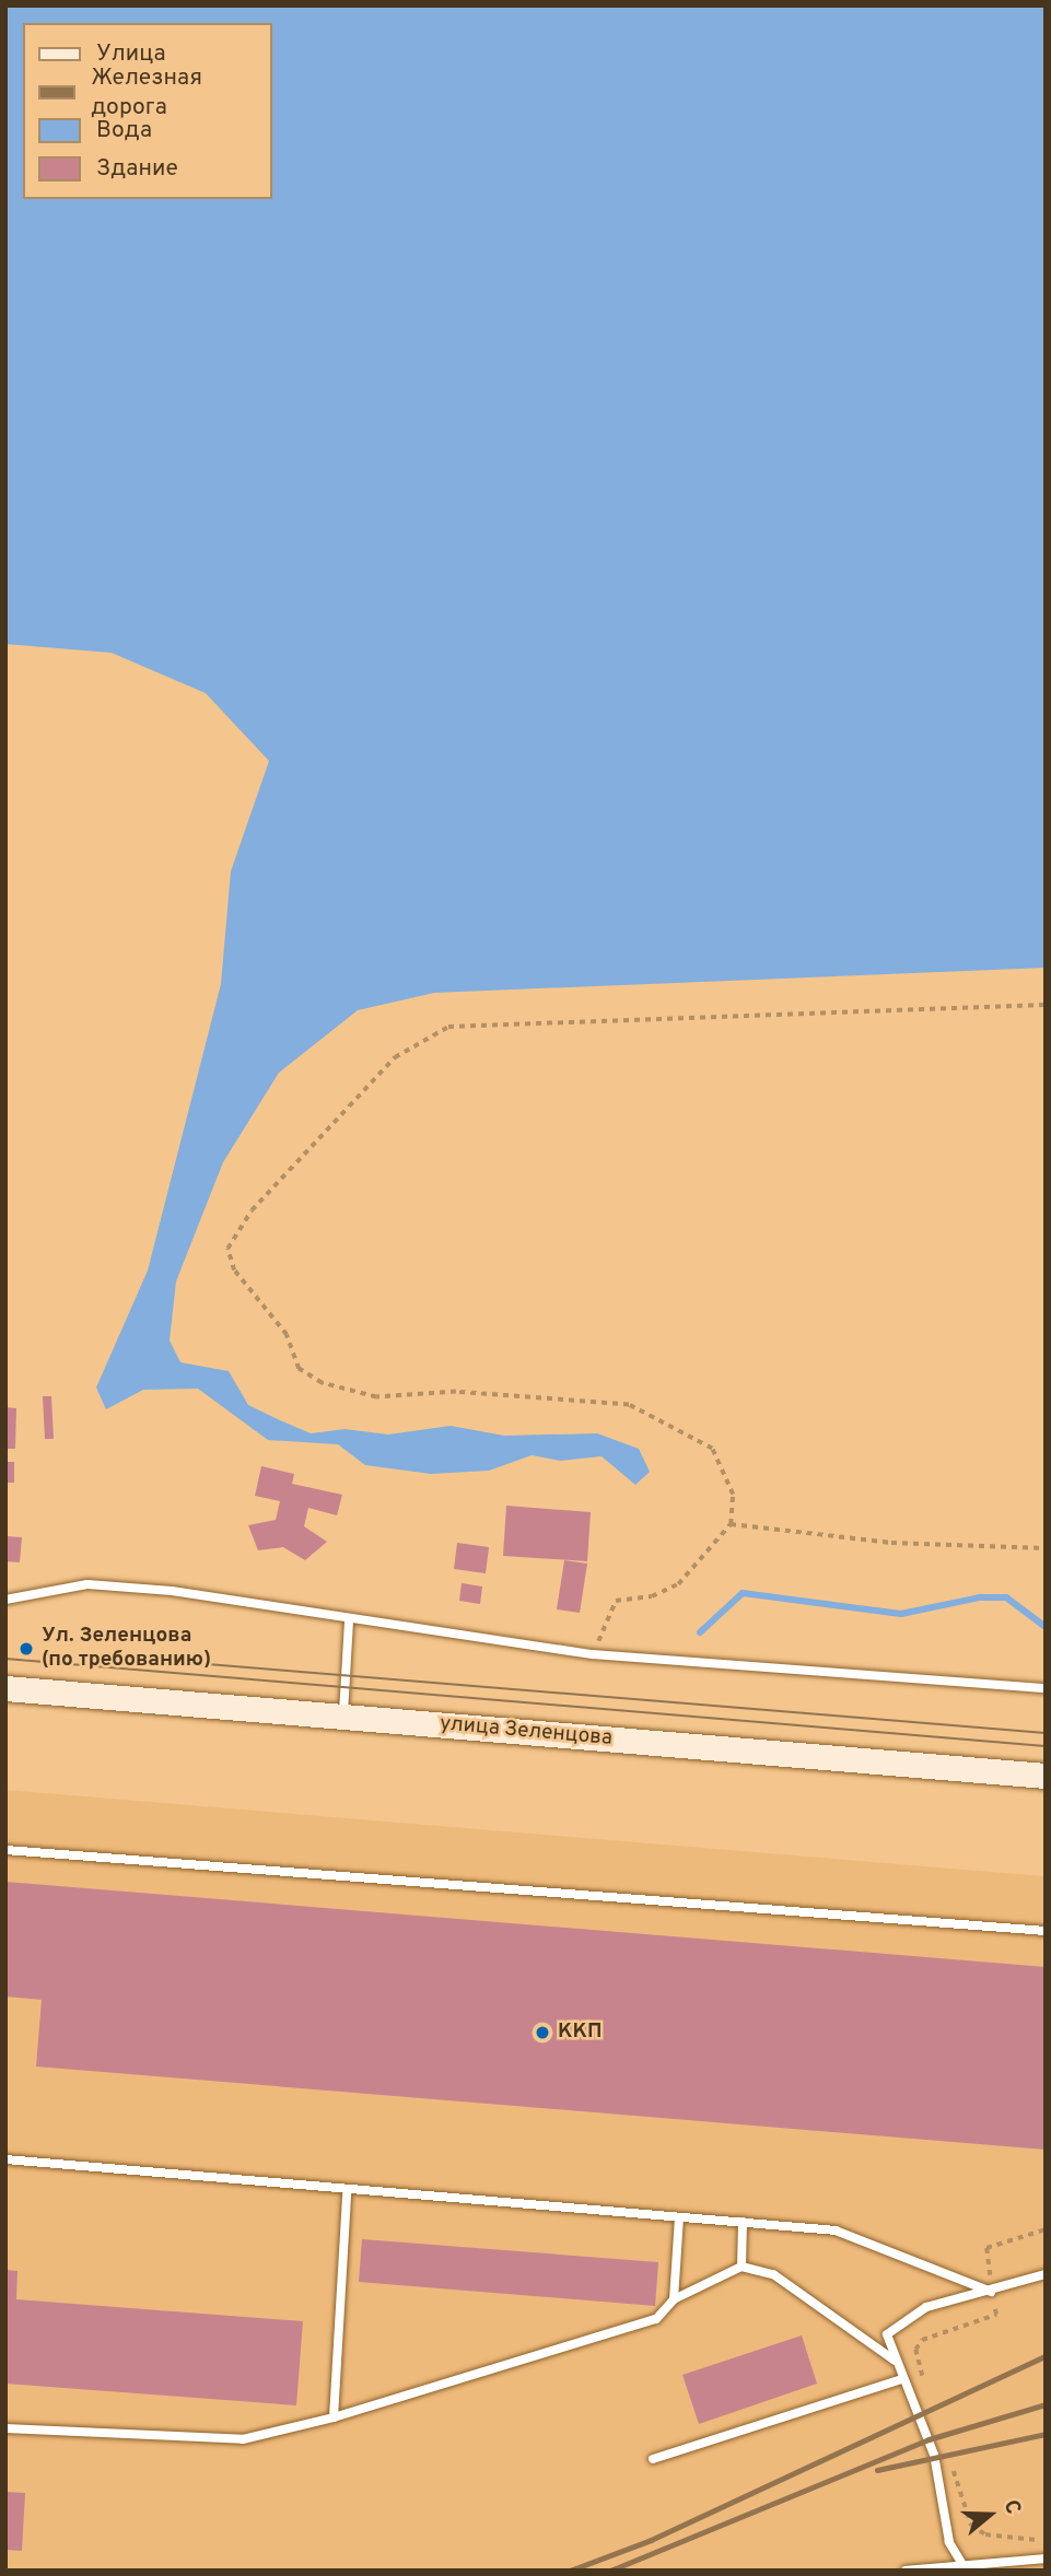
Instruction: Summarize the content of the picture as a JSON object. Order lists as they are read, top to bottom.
{
  "streets": {
    "main road": ["улица Зеленцова"]
  },
  "places": ["Ул. Зеленцова (по требованию)", "ККП"],
  "legend": [
    "Улица",
    "Железная дорога",
    "Вода",
    "Здание"
  ],
  "north": "right"
}
